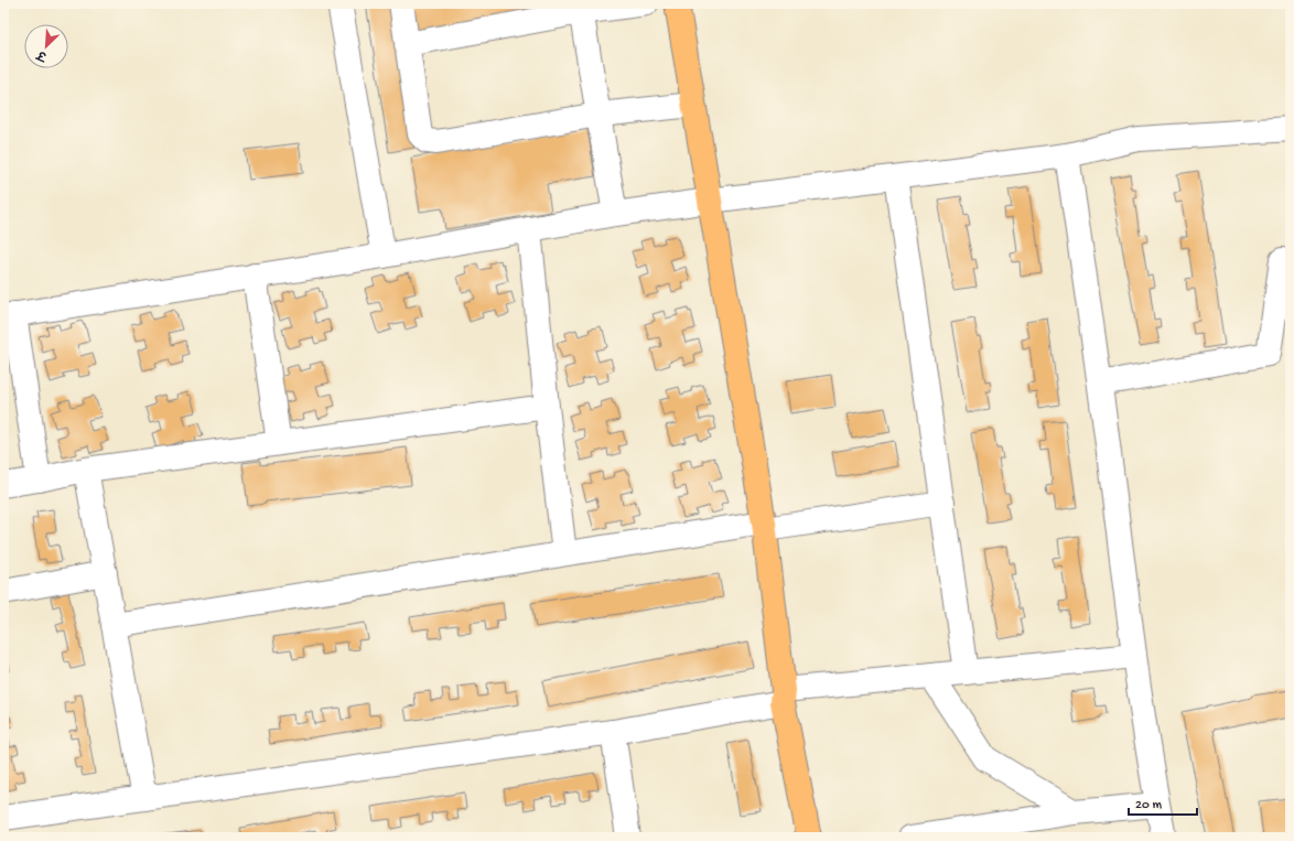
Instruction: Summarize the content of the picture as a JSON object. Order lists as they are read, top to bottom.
{
  "scale_bar": "20 m",
  "north": "bottom left"
}
